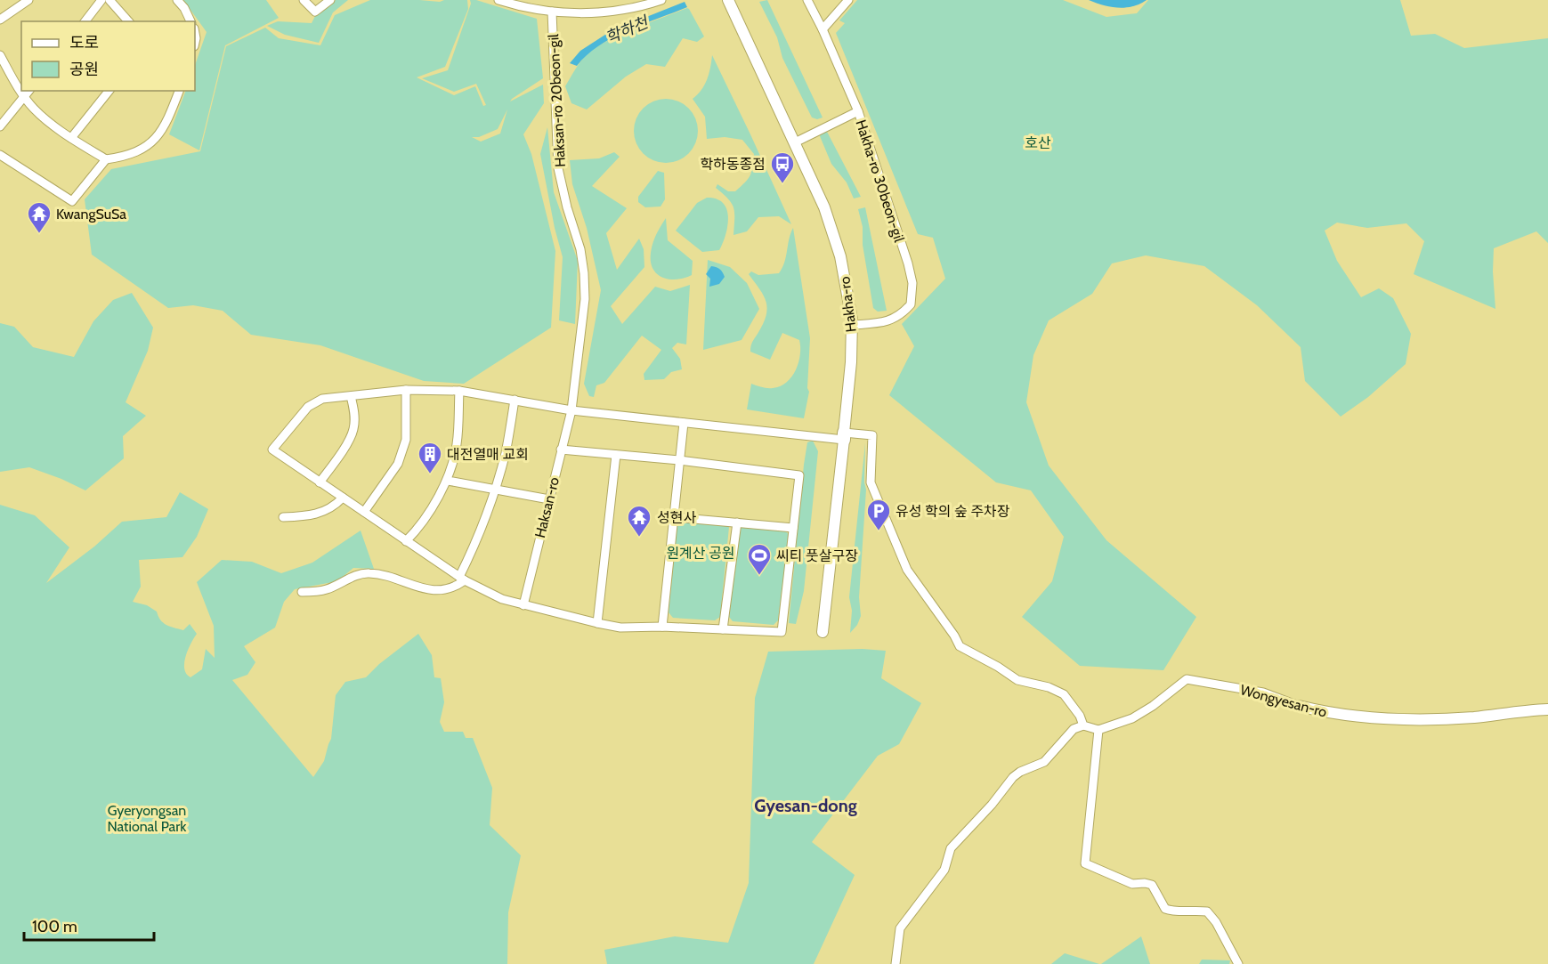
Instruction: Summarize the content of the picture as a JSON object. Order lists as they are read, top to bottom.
{
  "streets": {
    "street": [
      "Haksan-ro 20beon-gil",
      "Hakha-ro 30beon-gil",
      "Hakha-ro",
      "Haksan-ro",
      "Wongyesan-ro"
    ]
  },
  "crossings": [
    ["Haksan-ro 20beon-gil", "Haksan-ro"],
    ["Hakha-ro 30beon-gil", "Hakha-ro"]
  ],
  "districts": ["Gyesan-dong"],
  "water": ["학하천"],
  "parks": ["호산", "원계산 공원", "Gyeryongsan National Park"],
  "places": {
    "bus stop": ["학하동종점"],
    "temple": ["KwangSuSa", "성현사"],
    "building": ["대전열매 교회"],
    "parking": ["유성 학의 숲 주차장"],
    "sports": ["씨티 풋살구장"]
  },
  "legend": ["도로", "공원"],
  "scale_bar": "100 m"
}
